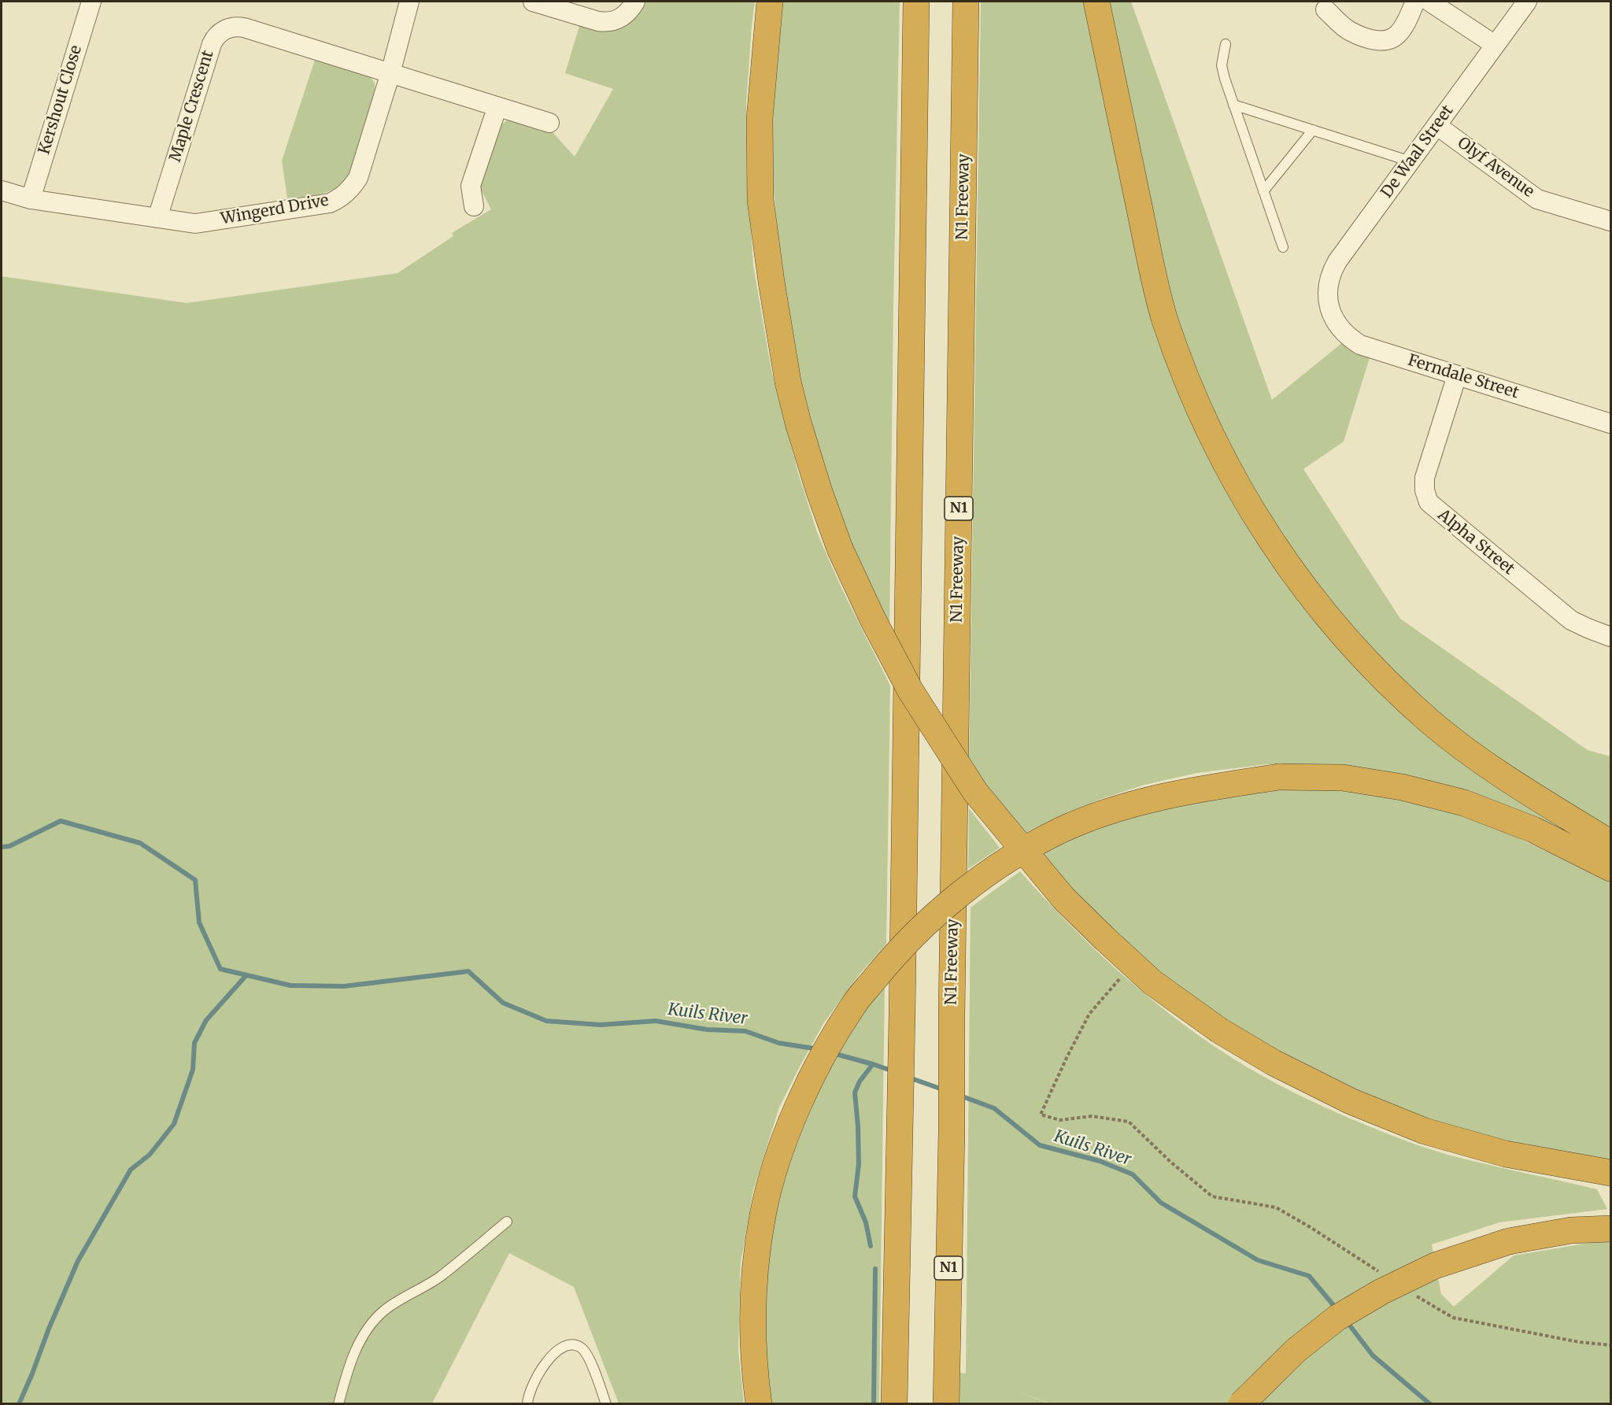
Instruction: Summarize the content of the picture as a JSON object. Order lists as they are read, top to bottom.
{
  "streets": {
    "highway": ["N1 Freeway", "N1"],
    "street": [
      "Kershout Close",
      "Maple Crescent",
      "De Waal Street",
      "Olyf Avenue",
      "Wingerd Drive",
      "Ferndale Street",
      "Alpha Street"
    ]
  },
  "crossings": [
    ["Kershout Close", "Wingerd Drive"],
    ["Maple Crescent", "Wingerd Drive"],
    ["De Waal Street", "Olyf Avenue"],
    ["De Waal Street", "Ferndale Street"],
    ["Ferndale Street", "Alpha Street"]
  ],
  "water": ["Kuils River"]
}
